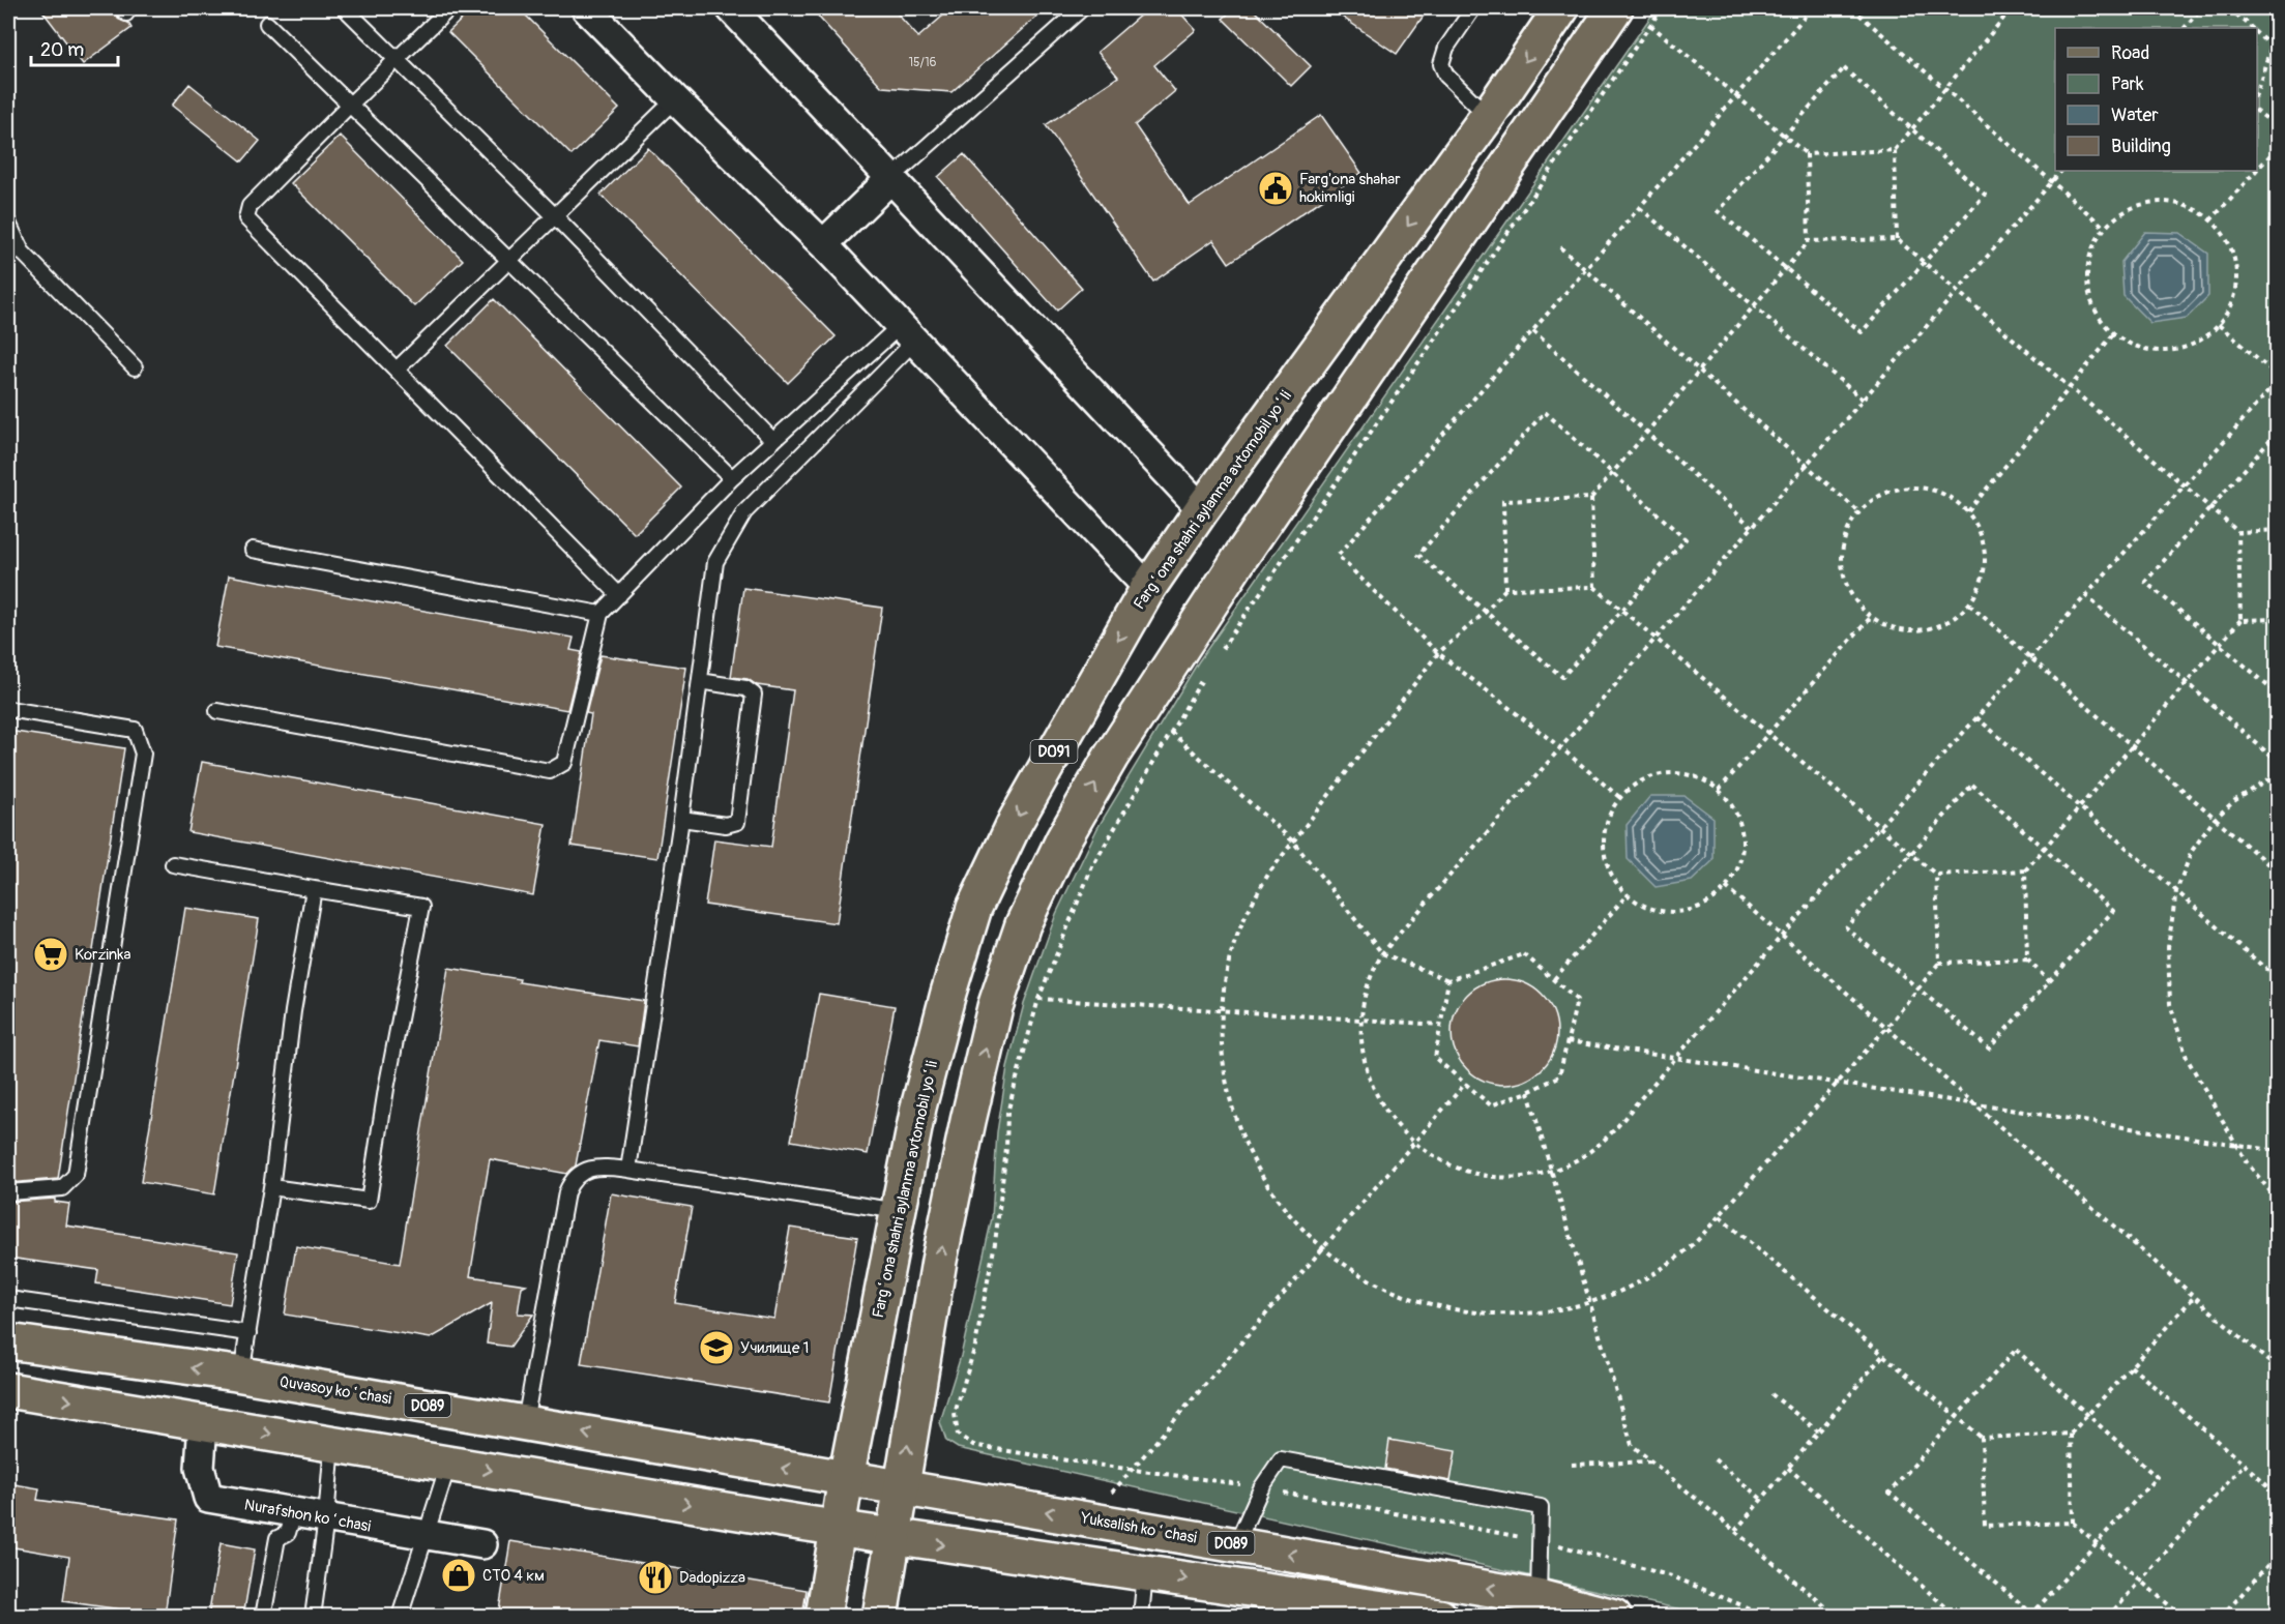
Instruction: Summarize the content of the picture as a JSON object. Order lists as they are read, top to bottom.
{
  "streets": {
    "main road": [
      "Fargʻona shahri aylanma avtomobil yoʻli",
      "D091",
      "Quvasoy koʻchasi",
      "D089",
      "Yuksalish koʻchasi"
    ],
    "street": ["Nurafshon koʻchasi"]
  },
  "crossings": [
    ["Fargʻona shahri aylanma avtomobil yoʻli", "Quvasoy koʻchasi"],
    ["Fargʻona shahri aylanma avtomobil yoʻli", "Yuksalish koʻchasi"],
    ["Quvasoy koʻchasi", "Yuksalish koʻchasi"]
  ],
  "places": {
    "public building": ["Farg'ona shahar hokimligi"],
    "supermarket": ["Korzinka"],
    "school or university": ["Училище 1"],
    "shop": ["СТО 4 км"],
    "restaurant": ["Dadopizza"]
  },
  "house_numbers": ["15/16"],
  "legend": [
    "Road",
    "Park",
    "Water",
    "Building"
  ],
  "scale_bar": "20 m"
}
